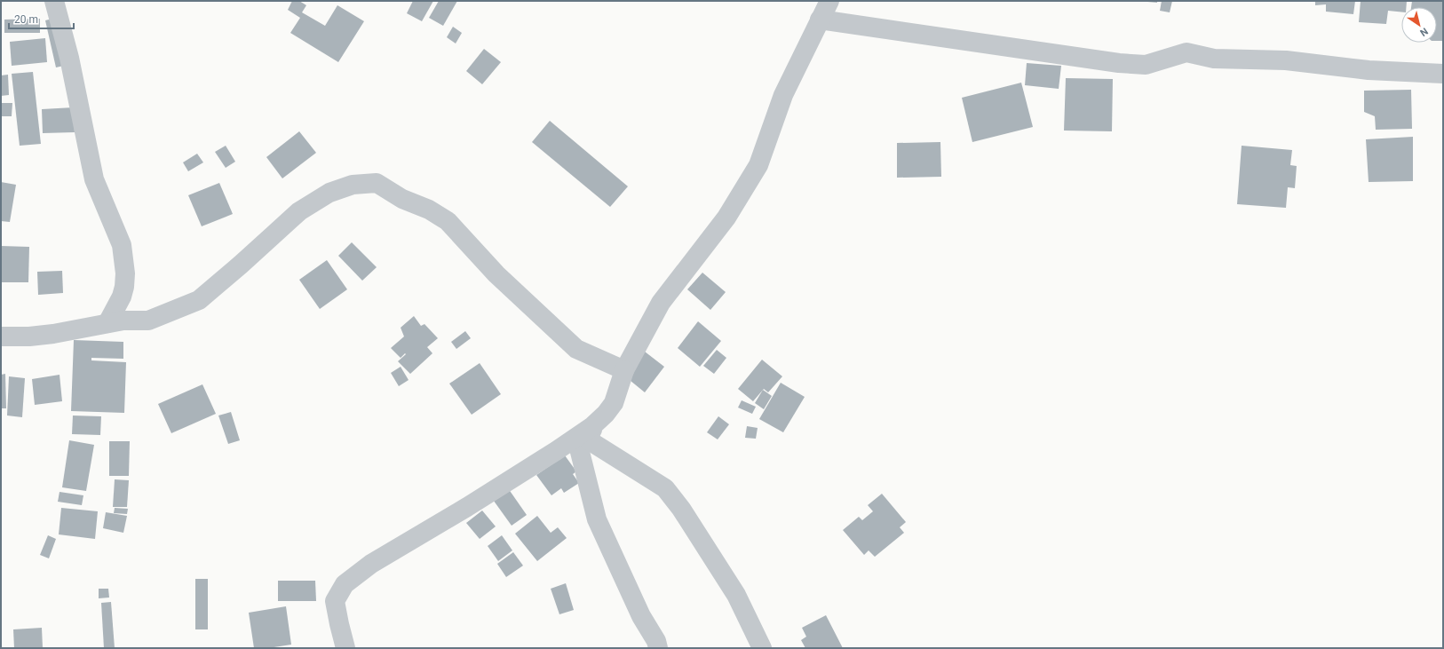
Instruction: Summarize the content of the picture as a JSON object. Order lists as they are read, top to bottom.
{
  "scale_bar": "20 m",
  "north": "bottom right"
}
